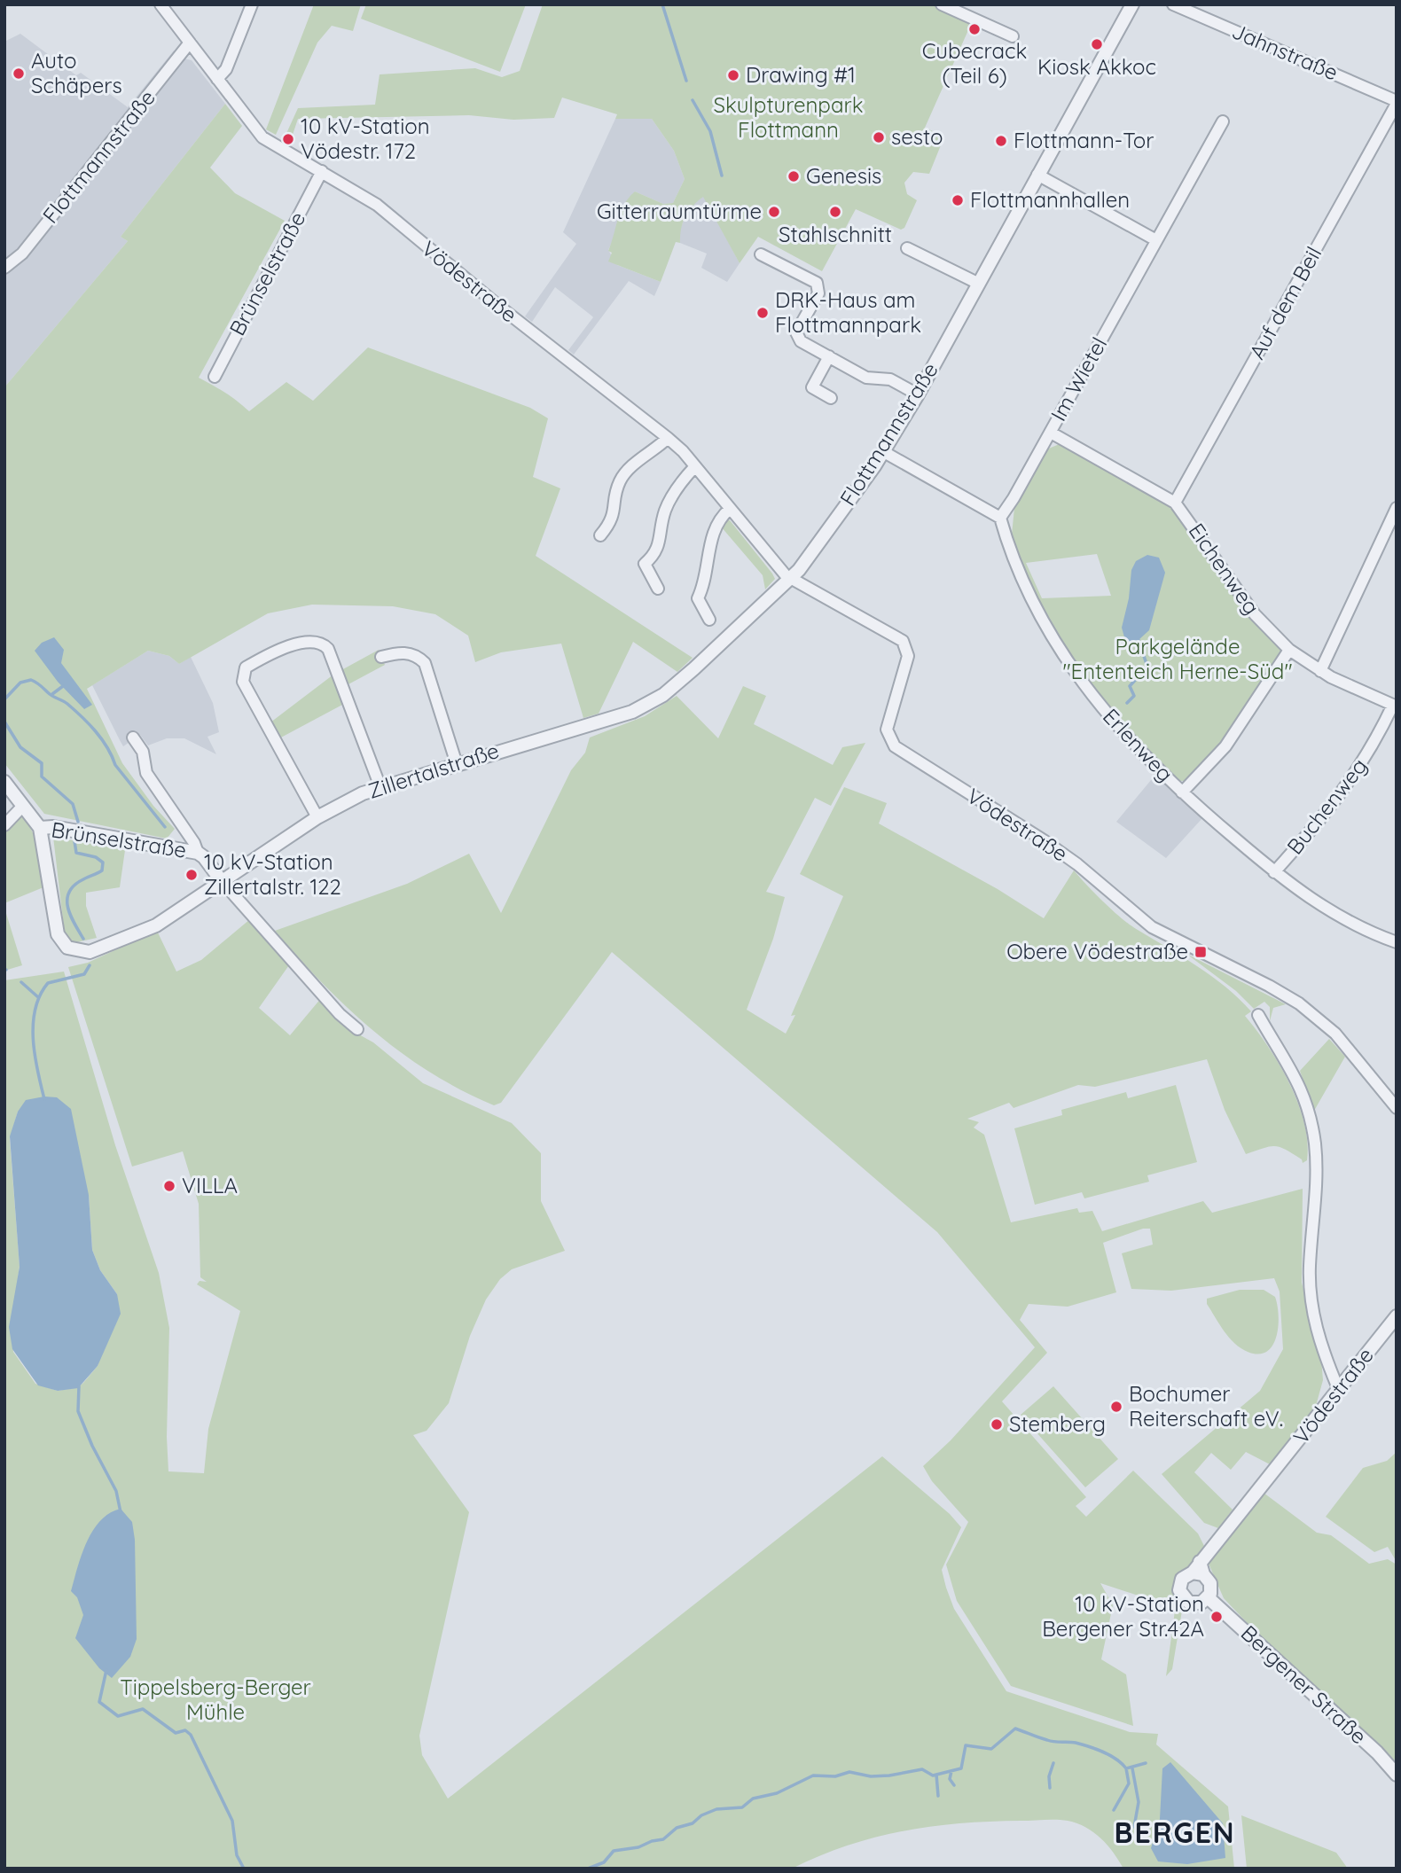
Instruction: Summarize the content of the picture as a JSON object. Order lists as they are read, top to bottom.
{
  "streets": {
    "street": [
      "Jahnstraße",
      "Flottmannstraße",
      "Brünselstraße",
      "Vödestraße",
      "Auf dem Beil",
      "Im Wietel",
      "Eichenweg",
      "Erlenweg",
      "Zillertalstraße",
      "Buchenweg",
      "Bergener Straße"
    ]
  },
  "crossings": [
    ["Jahnstraße", "Auf dem Beil"],
    ["Flottmannstraße", "Vödestraße"],
    ["Flottmannstraße", "Zillertalstraße"],
    ["Brünselstraße", "Vödestraße"],
    ["Brünselstraße", "Zillertalstraße"],
    ["Vödestraße", "Zillertalstraße"],
    ["Vödestraße", "Bergener Straße"],
    ["Auf dem Beil", "Eichenweg"],
    ["Im Wietel", "Eichenweg"],
    ["Im Wietel", "Erlenweg"],
    ["Eichenweg", "Buchenweg"],
    ["Erlenweg", "Buchenweg"]
  ],
  "districts": ["BERGEN"],
  "parks": ["Skulpturenpark Flottmann", "Parkgelände \"Ententeich Herne-Süd\"", "Tippelsberg-Berger Mühle"],
  "places": {
    "other": [
      "Cubecrack (Teil 6)",
      "Kiosk Akkoc",
      "Auto Schäpers",
      "Drawing #1",
      "sesto",
      "10 kV-Station Vödestr. 172",
      "Flottmann-Tor",
      "Genesis",
      "Flottmannhallen",
      "Gitterraumtürme",
      "Stahlschnitt",
      "DRK-Haus am Flottmannpark",
      "10 kV-Station Zillertalstr. 122",
      "VILLA",
      "Bochumer Reiterschaft eV.",
      "Stemberg",
      "10 kV-Station Bergener Str.42A"
    ],
    "transit": ["Obere Vödestraße"]
  }
}
